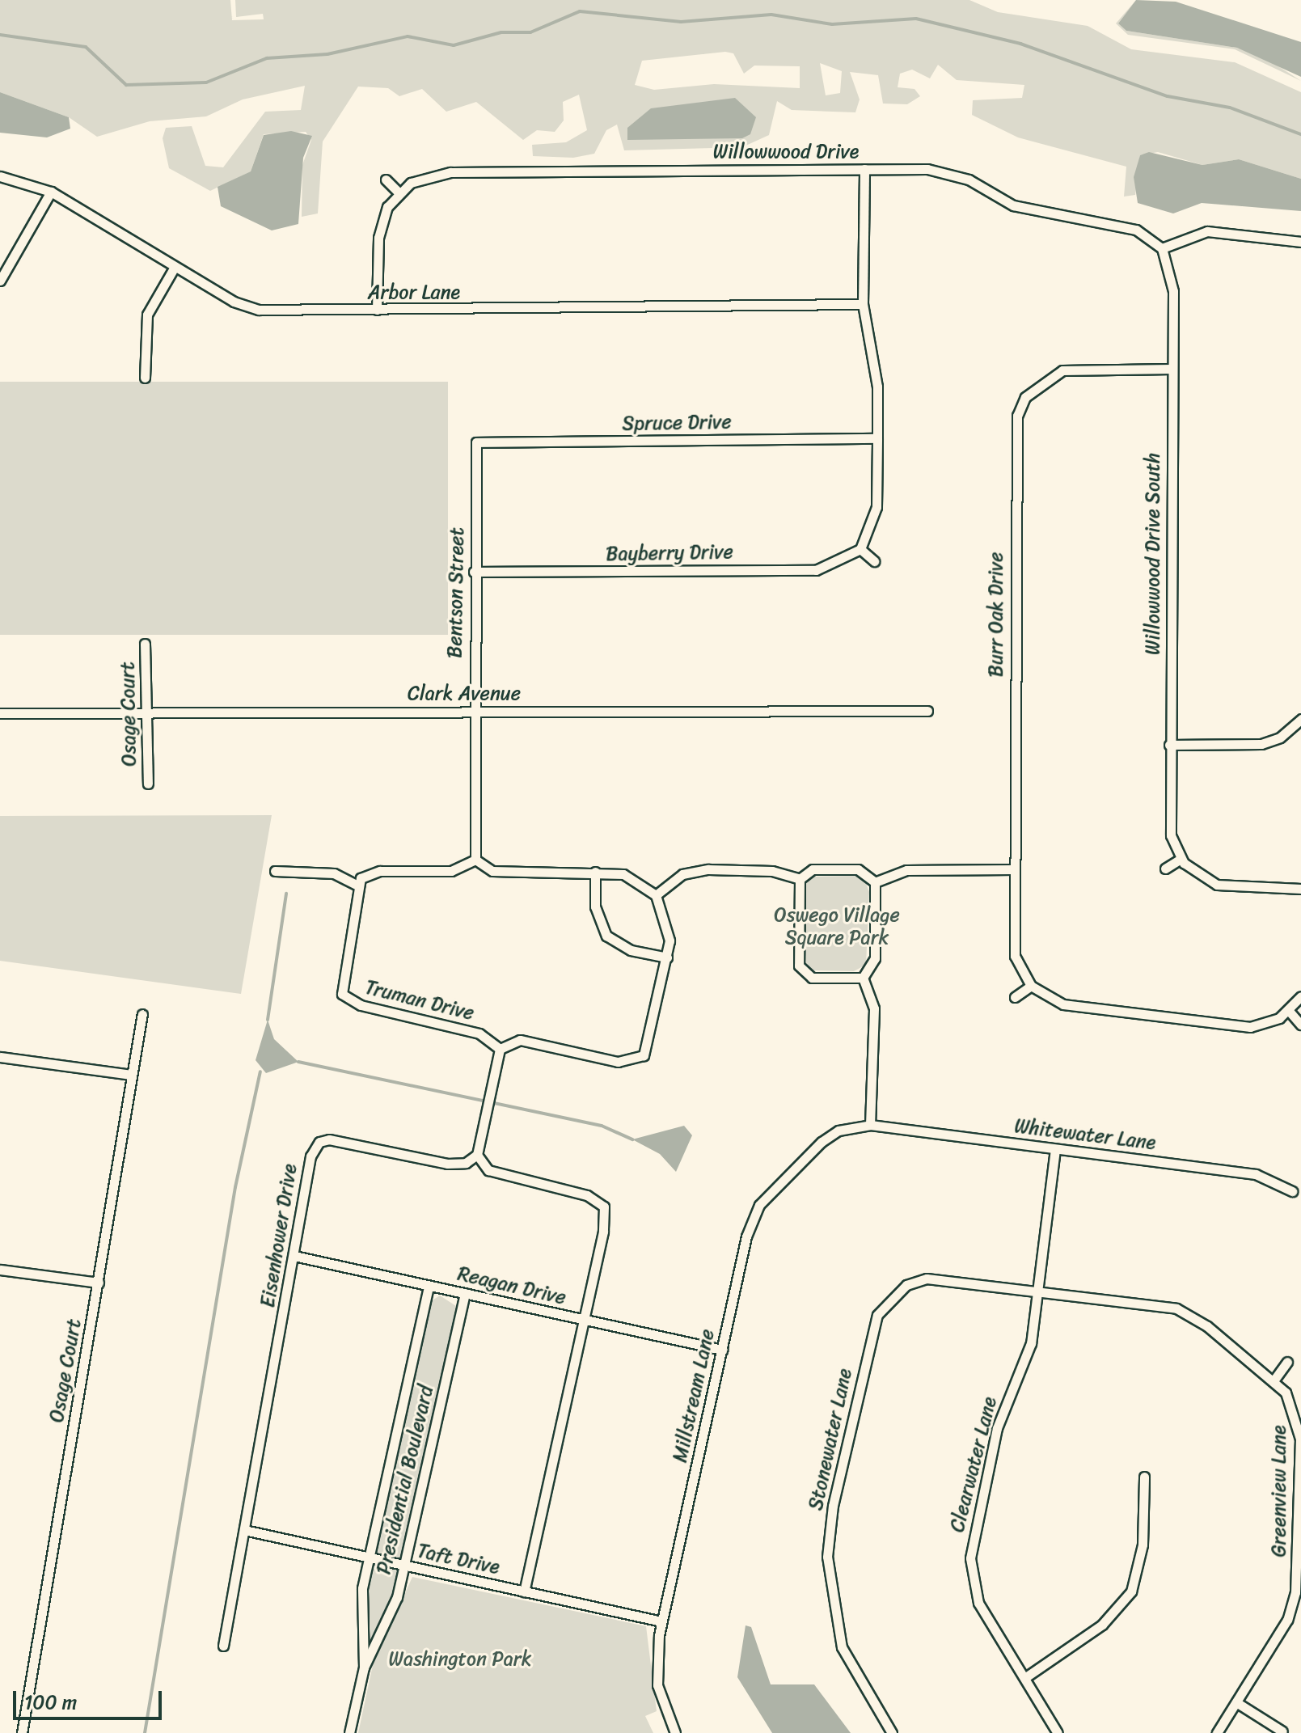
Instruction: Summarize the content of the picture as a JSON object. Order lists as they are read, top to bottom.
{
  "streets": {
    "street": [
      "Willowwood Drive",
      "Arbor Lane",
      "Spruce Drive",
      "Bayberry Drive",
      "Willowwood Drive South",
      "Bentson Street",
      "Burr Oak Drive",
      "Clark Avenue",
      "Osage Court",
      "Truman Drive",
      "Whitewater Lane",
      "Eisenhower Drive",
      "Reagan Drive",
      "Millstream Lane",
      "Stonewater Lane",
      "Clearwater Lane",
      "Presidential Boulevard",
      "Greenview Lane",
      "Taft Drive"
    ]
  },
  "crossings": [
    ["Willowwood Drive", "Willowwood Drive South"],
    ["Spruce Drive", "Bentson Street"],
    ["Bayberry Drive", "Bentson Street"],
    ["Willowwood Drive South", "Burr Oak Drive"],
    ["Bentson Street", "Clark Avenue"],
    ["Clark Avenue", "Osage Court"],
    ["Whitewater Lane", "Millstream Lane"],
    ["Whitewater Lane", "Clearwater Lane"],
    ["Eisenhower Drive", "Reagan Drive"],
    ["Eisenhower Drive", "Taft Drive"],
    ["Reagan Drive", "Millstream Lane"],
    ["Reagan Drive", "Presidential Boulevard"],
    ["Millstream Lane", "Taft Drive"],
    ["Stonewater Lane", "Clearwater Lane"],
    ["Stonewater Lane", "Greenview Lane"],
    ["Clearwater Lane", "Greenview Lane"],
    ["Presidential Boulevard", "Taft Drive"]
  ],
  "parks": ["Oswego Village Square Park", "Washington Park"],
  "scale_bar": "100 m"
}
